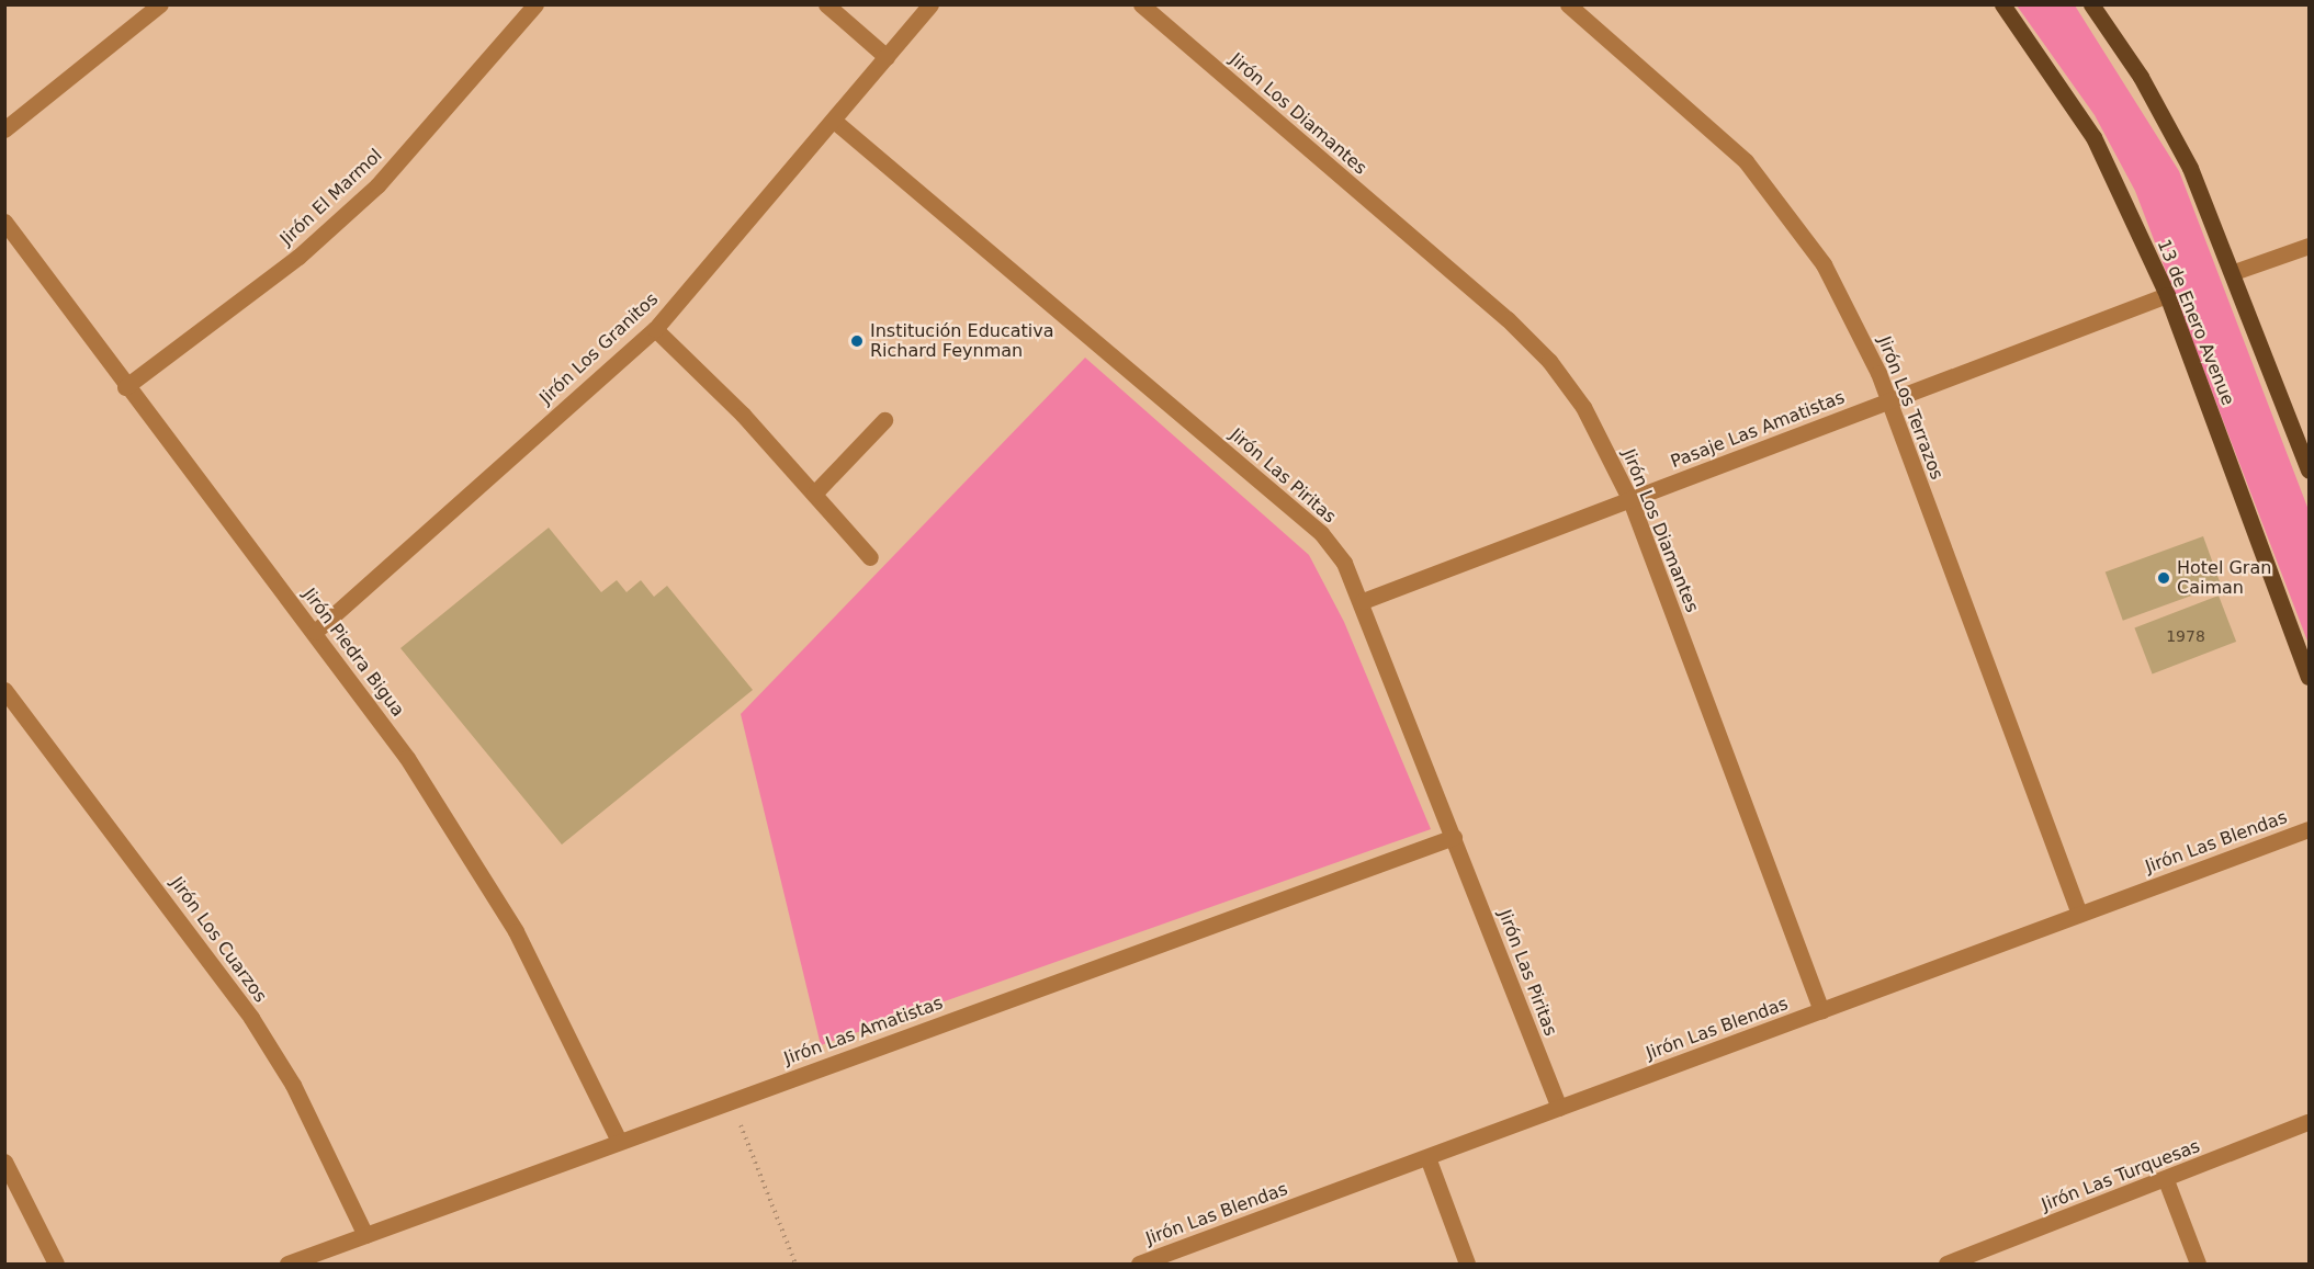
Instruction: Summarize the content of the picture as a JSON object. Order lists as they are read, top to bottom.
{
  "streets": {
    "main road": ["13 de Enero Avenue"],
    "street": [
      "Jirón Los Diamantes",
      "Jirón El Marmol",
      "Jirón Los Granitos",
      "Jirón Los Terrazos",
      "Pasaje Las Amatistas",
      "Jirón Las Piritas",
      "Jirón Piedra Bigua",
      "Jirón Las Blendas",
      "Jirón Los Cuarzos",
      "Jirón Las Amatistas",
      "Jirón Las Turquesas"
    ]
  },
  "crossings": [
    ["Jirón Los Diamantes", "Pasaje Las Amatistas"],
    ["Jirón Los Diamantes", "Jirón Las Blendas"],
    ["Jirón El Marmol", "Jirón Piedra Bigua"],
    ["13 de Enero Avenue", "Pasaje Las Amatistas"],
    ["Jirón Los Granitos", "Jirón Las Piritas"],
    ["Jirón Los Granitos", "Jirón Piedra Bigua"],
    ["Jirón Los Terrazos", "Pasaje Las Amatistas"],
    ["Jirón Los Terrazos", "Jirón Las Blendas"],
    ["Pasaje Las Amatistas", "Jirón Las Piritas"],
    ["Jirón Las Piritas", "Jirón Las Blendas"],
    ["Jirón Las Piritas", "Jirón Las Amatistas"],
    ["Jirón Piedra Bigua", "Jirón Las Amatistas"],
    ["Jirón Los Cuarzos", "Jirón Las Amatistas"]
  ],
  "places": ["Institución Educativa Richard Feynman", "Hotel Gran Caiman"],
  "house_numbers": ["1978"]
}
